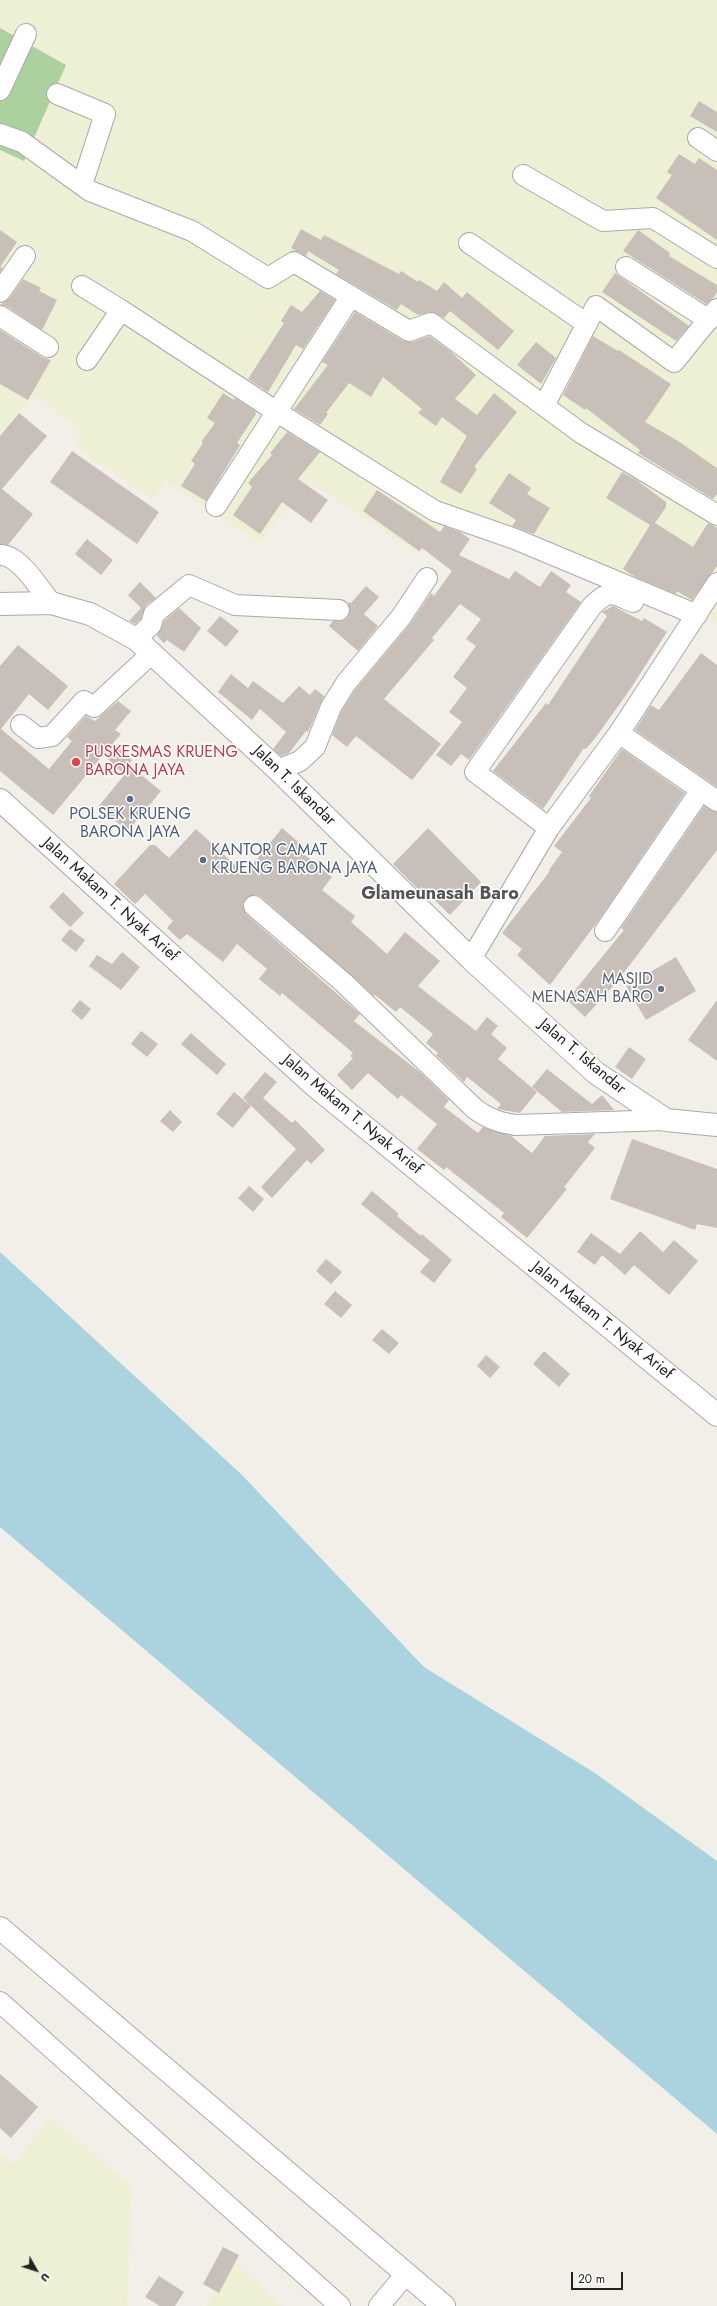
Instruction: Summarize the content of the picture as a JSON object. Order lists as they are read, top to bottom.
{
  "streets": {
    "street": ["Jalan T. Iskandar", "Jalan Makam T. Nyak Arief"]
  },
  "districts": ["Glameunasah Baro"],
  "places": [
    "PUSKESMAS KRUENG BARONA JAYA",
    "POLSEK KRUENG BARONA JAYA",
    "KANTOR CAMAT KRUENG BARONA JAYA",
    "MASJID MENASAH BARO"
  ],
  "scale_bar": "20 m",
  "north": "bottom right"
}
